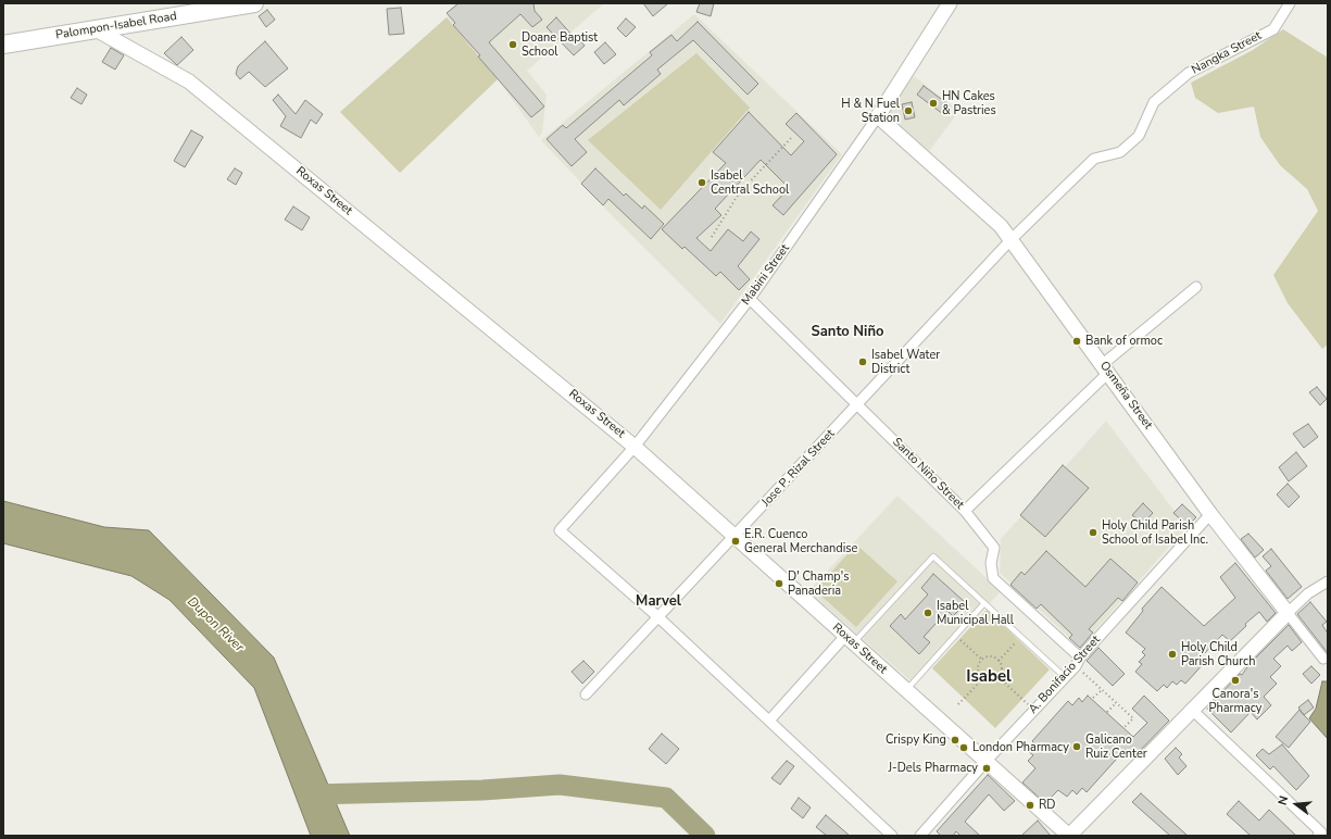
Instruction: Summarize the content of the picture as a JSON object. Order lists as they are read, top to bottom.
{
  "streets": {
    "highway": ["Palompon-Isabel Road"],
    "street": [
      "Nangka Street",
      "Roxas Street",
      "Mabini Street",
      "Osmeña Street",
      "Jose P. Rizal Street",
      "Santo Niño Street",
      "A. Bonifacio Street"
    ]
  },
  "crossings": [
    ["Palompon-Isabel Road", "Roxas Street"],
    ["Nangka Street", "Osmeña Street"],
    ["Nangka Street", "Jose P. Rizal Street"],
    ["Roxas Street", "Mabini Street"],
    ["Roxas Street", "Jose P. Rizal Street"],
    ["Roxas Street", "A. Bonifacio Street"],
    ["Mabini Street", "Osmeña Street"],
    ["Mabini Street", "Jose P. Rizal Street"],
    ["Mabini Street", "Santo Niño Street"],
    ["Osmeña Street", "Jose P. Rizal Street"],
    ["Osmeña Street", "A. Bonifacio Street"],
    ["Jose P. Rizal Street", "Santo Niño Street"],
    ["Santo Niño Street", "A. Bonifacio Street"]
  ],
  "districts": ["Santo Niño", "Marvel", "Isabel"],
  "water": ["Dupon River"],
  "places": [
    "Doane Baptist School",
    "HN Cakes & Pastries",
    "H & N Fuel Station",
    "Isabel Central School",
    "Bank of ormoc",
    "Isabel Water District",
    "Holy Child Parish School of Isabel Inc.",
    "E.R. Cuenco General Merchandise",
    "D' Champ's Panaderia",
    "Isabel Municipal Hall",
    "Holy Child Parish Church",
    "Canora's Pharmacy",
    "Crispy King",
    "Galicano Ruiz Center",
    "London Pharmacy",
    "J-Dels Pharmacy",
    "RD"
  ],
  "north": "left"
}
